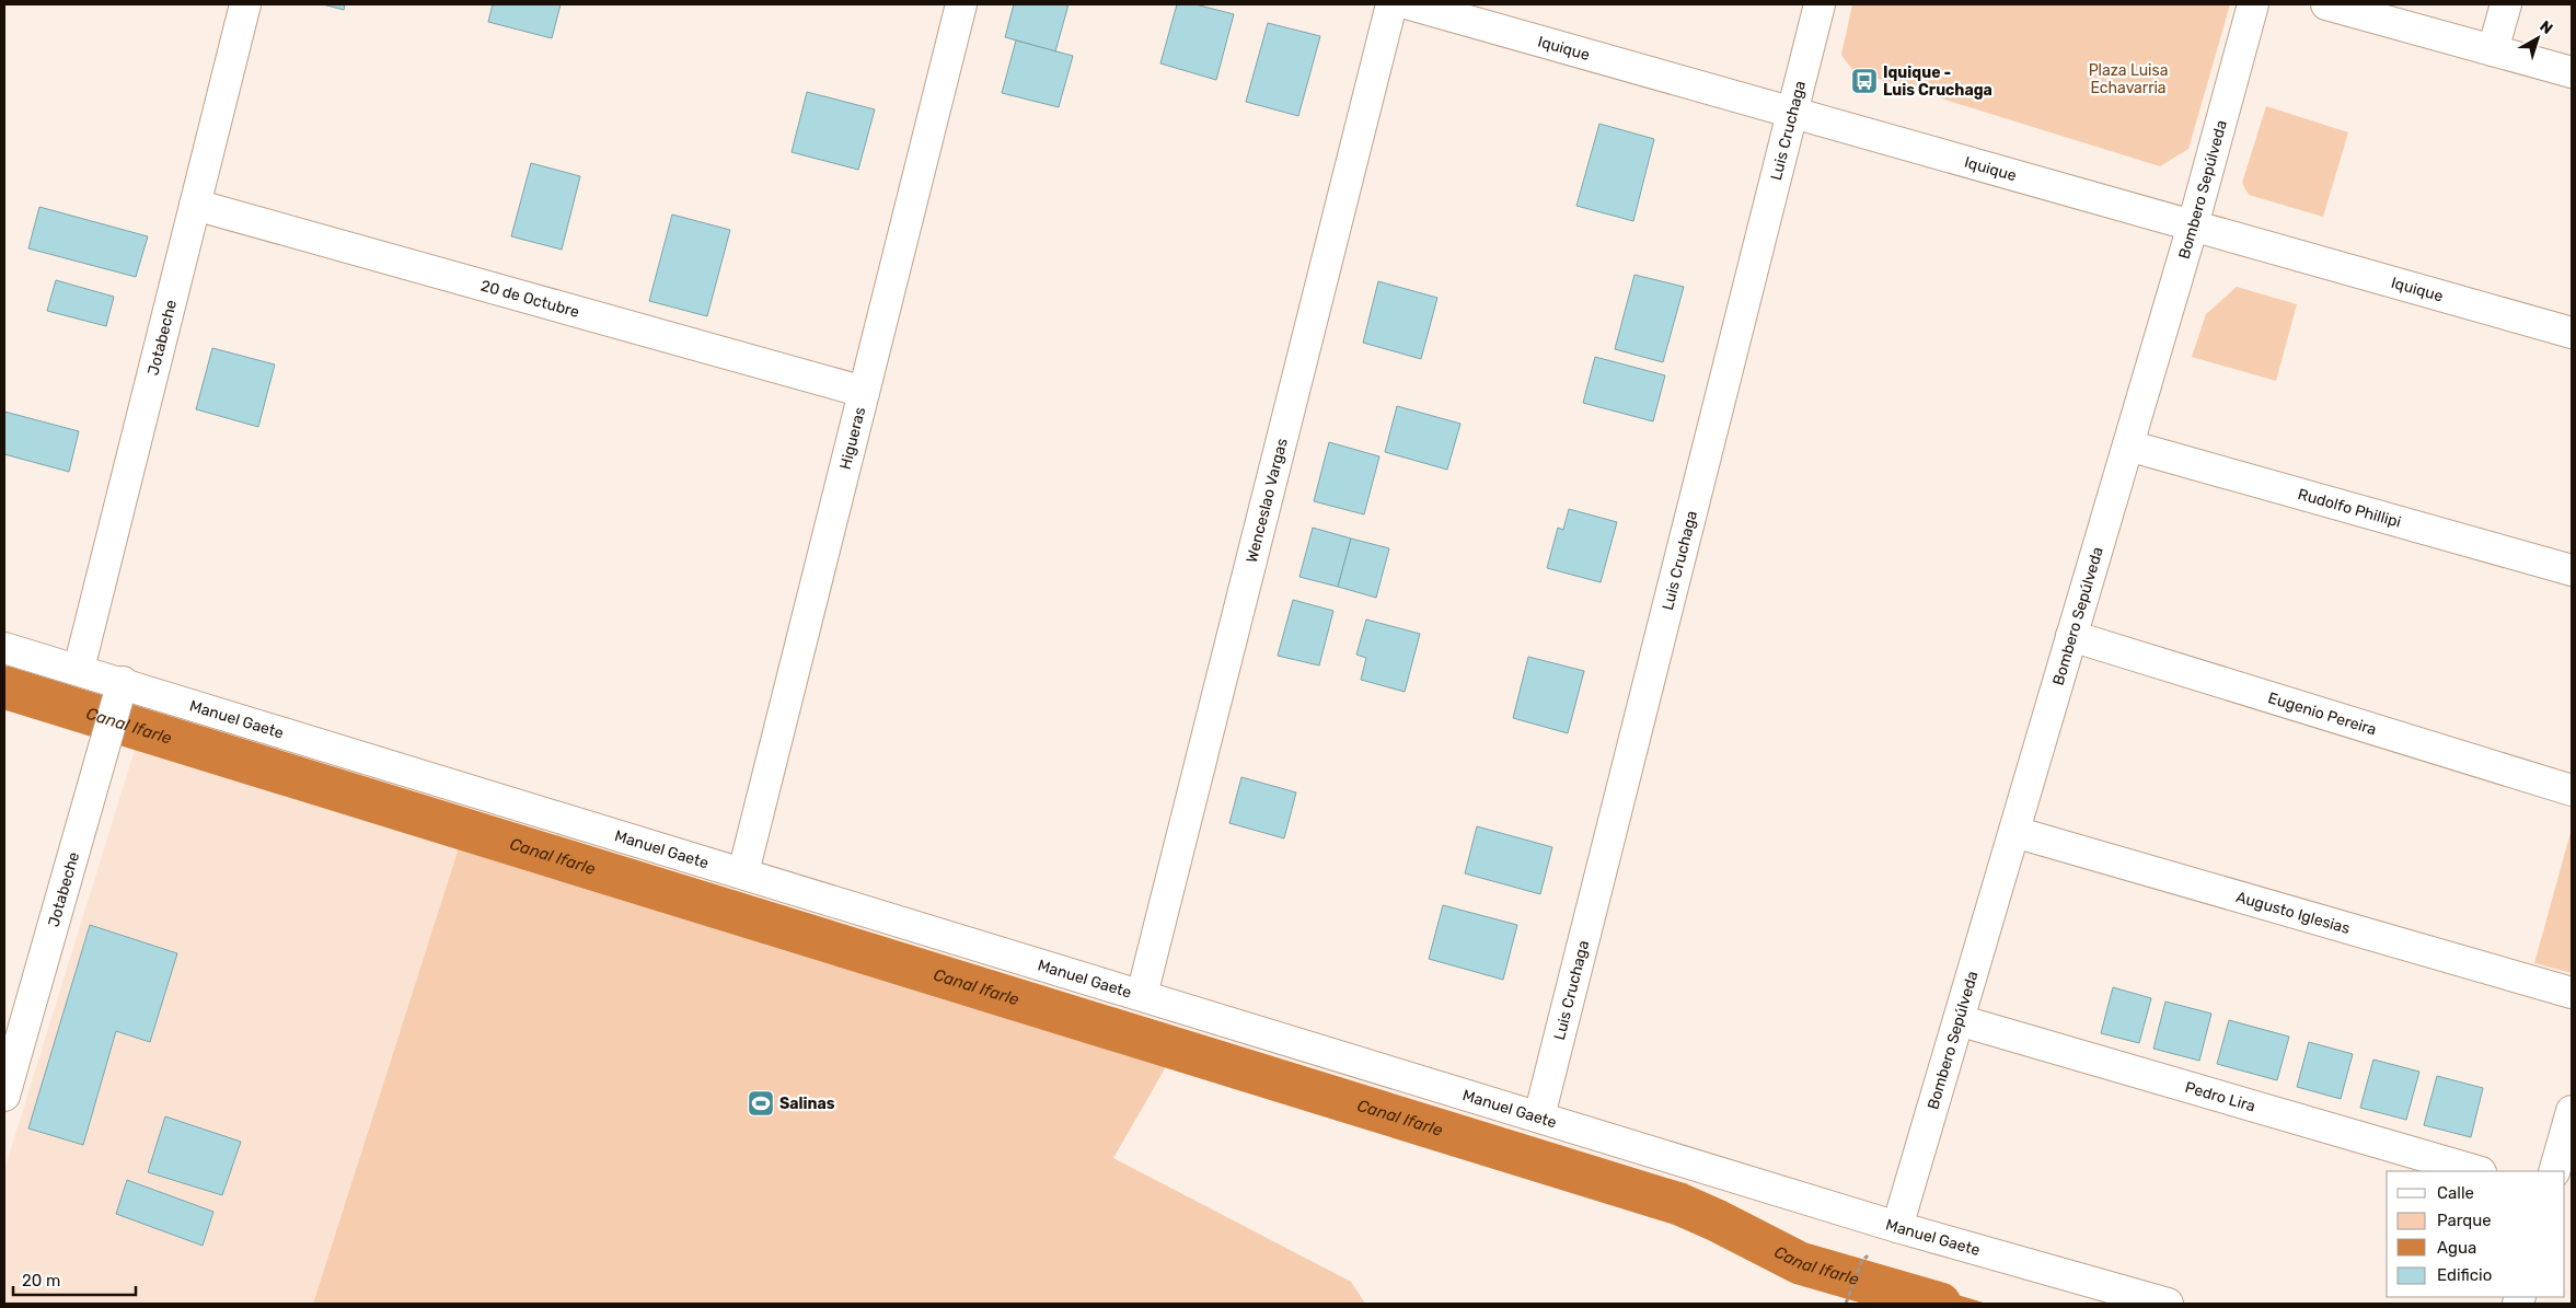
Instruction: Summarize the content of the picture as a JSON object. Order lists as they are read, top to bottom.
{
  "streets": {
    "street": [
      "Iquique",
      "Luis Cruchaga",
      "Bombero Sepúlveda",
      "20 de Octubre",
      "Jotabeche",
      "Higueras",
      "Wenceslao Vargas",
      "Rudolfo Phillipi",
      "Eugenio Pereira",
      "Manuel Gaete",
      "Augusto Iglesias",
      "Pedro Lira"
    ]
  },
  "crossings": [
    ["Iquique", "Luis Cruchaga"],
    ["Iquique", "Bombero Sepúlveda"],
    ["Luis Cruchaga", "Manuel Gaete"],
    ["Bombero Sepúlveda", "Rudolfo Phillipi"],
    ["Bombero Sepúlveda", "Eugenio Pereira"],
    ["Bombero Sepúlveda", "Manuel Gaete"],
    ["Bombero Sepúlveda", "Augusto Iglesias"],
    ["Bombero Sepúlveda", "Pedro Lira"],
    ["20 de Octubre", "Jotabeche"],
    ["20 de Octubre", "Higueras"],
    ["Jotabeche", "Manuel Gaete"],
    ["Higueras", "Manuel Gaete"],
    ["Wenceslao Vargas", "Manuel Gaete"]
  ],
  "water": ["Canal Ifarle"],
  "parks": ["Plaza Luisa Echavarria"],
  "places": {
    "bus stop": ["Iquique - Luis Cruchaga"],
    "sports": ["Salinas"]
  },
  "legend": [
    "Calle",
    "Parque",
    "Agua",
    "Edificio"
  ],
  "scale_bar": "20 m",
  "north": "top right"
}
